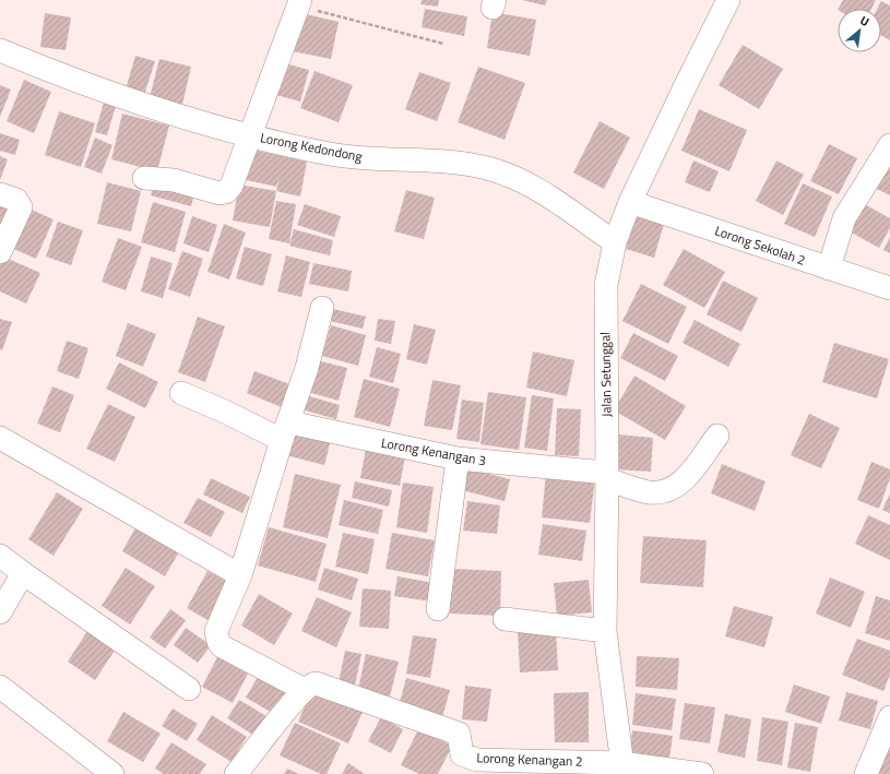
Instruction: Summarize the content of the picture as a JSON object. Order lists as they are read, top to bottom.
{
  "streets": {
    "street": [
      "Lorong Kedondong",
      "Lorong Sekolah 2",
      "Jalan Setunggal",
      "Lorong Kenangan 3",
      "Lorong Kenangan 2"
    ]
  },
  "crossings": [
    ["Lorong Kedondong", "Jalan Setunggal"],
    ["Lorong Sekolah 2", "Jalan Setunggal"],
    ["Jalan Setunggal", "Lorong Kenangan 3"],
    ["Jalan Setunggal", "Lorong Kenangan 2"]
  ],
  "north": "top right"
}
